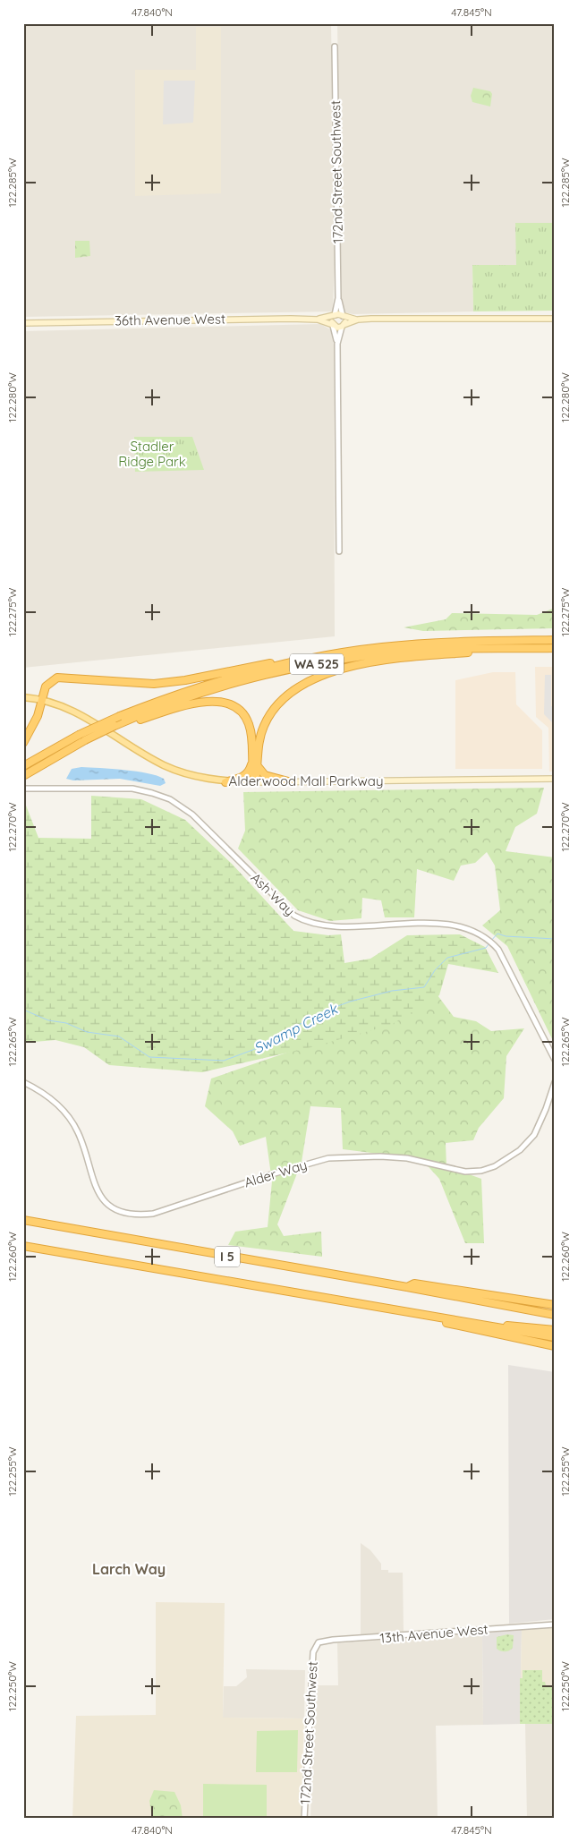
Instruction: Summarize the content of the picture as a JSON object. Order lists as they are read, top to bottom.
{
  "streets": {
    "highway": ["WA 525", "I 5"],
    "main road": ["36th Avenue West", "Alderwood Mall Parkway"],
    "street": [
      "172nd Street Southwest",
      "Ash Way",
      "Alder Way",
      "13th Avenue West"
    ]
  },
  "crossings": [
    ["172nd Street Southwest", "36th Avenue West"],
    ["172nd Street Southwest", "13th Avenue West"]
  ],
  "districts": ["Larch Way"],
  "water": ["Swamp Creek"],
  "parks": ["Stadler Ridge Park"],
  "coordinates": [
    "47.840°N",
    "47.845°N",
    "122.285°W",
    "122.280°W",
    "122.275°W",
    "122.270°W",
    "122.265°W",
    "122.260°W",
    "122.255°W",
    "122.250°W"
  ]
}
